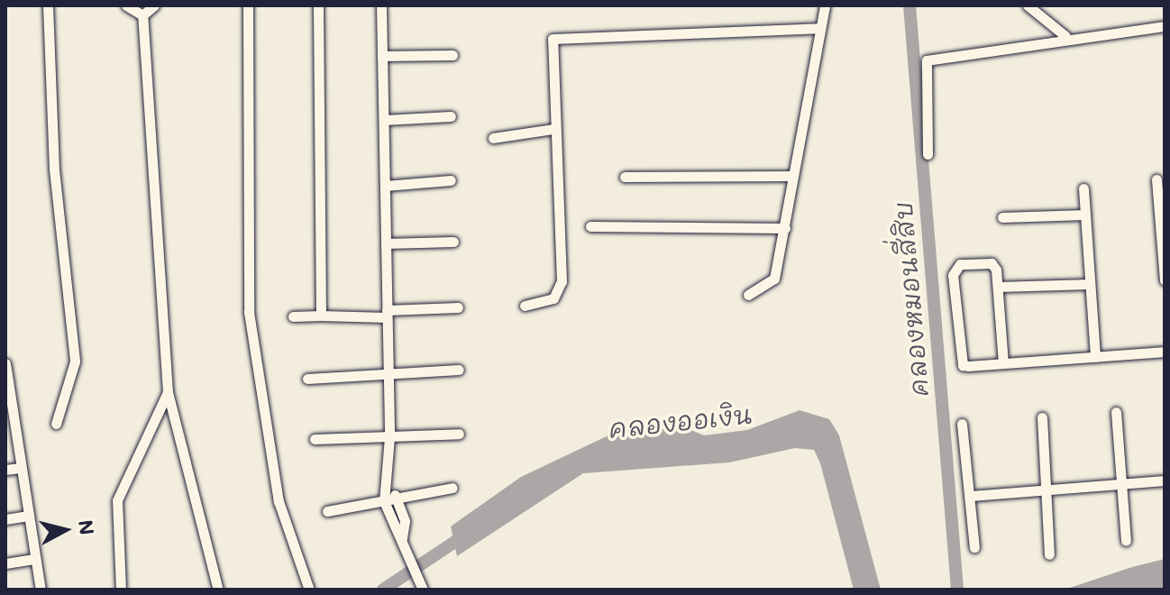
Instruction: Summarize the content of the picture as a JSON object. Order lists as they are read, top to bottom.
{
  "water": ["คลองหมอนสี่สิบ", "คลองออเงิน"],
  "north": "right"
}
